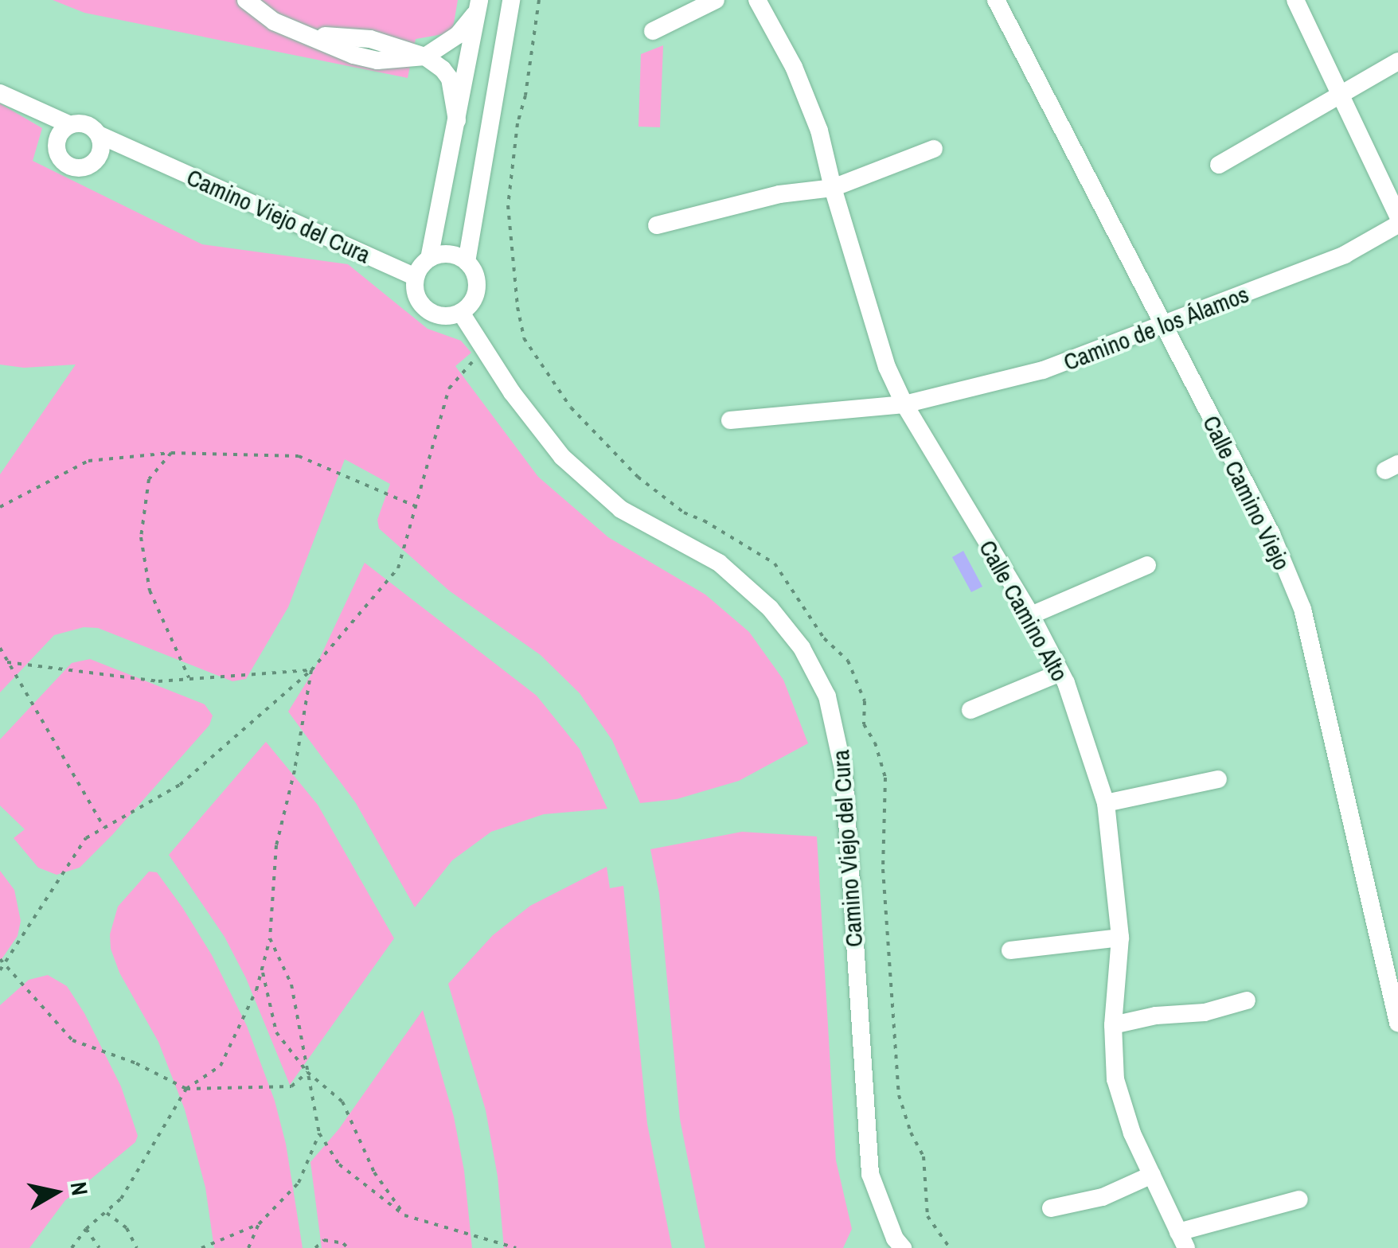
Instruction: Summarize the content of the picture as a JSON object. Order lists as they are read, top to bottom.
{
  "streets": {
    "street": [
      "Camino Viejo del Cura",
      "Camino de los Álamos",
      "Calle Camino Viejo",
      "Calle Camino Alto"
    ]
  },
  "crossings": [
    ["Camino de los Álamos", "Calle Camino Viejo"],
    ["Camino de los Álamos", "Calle Camino Alto"]
  ],
  "north": "right"
}
